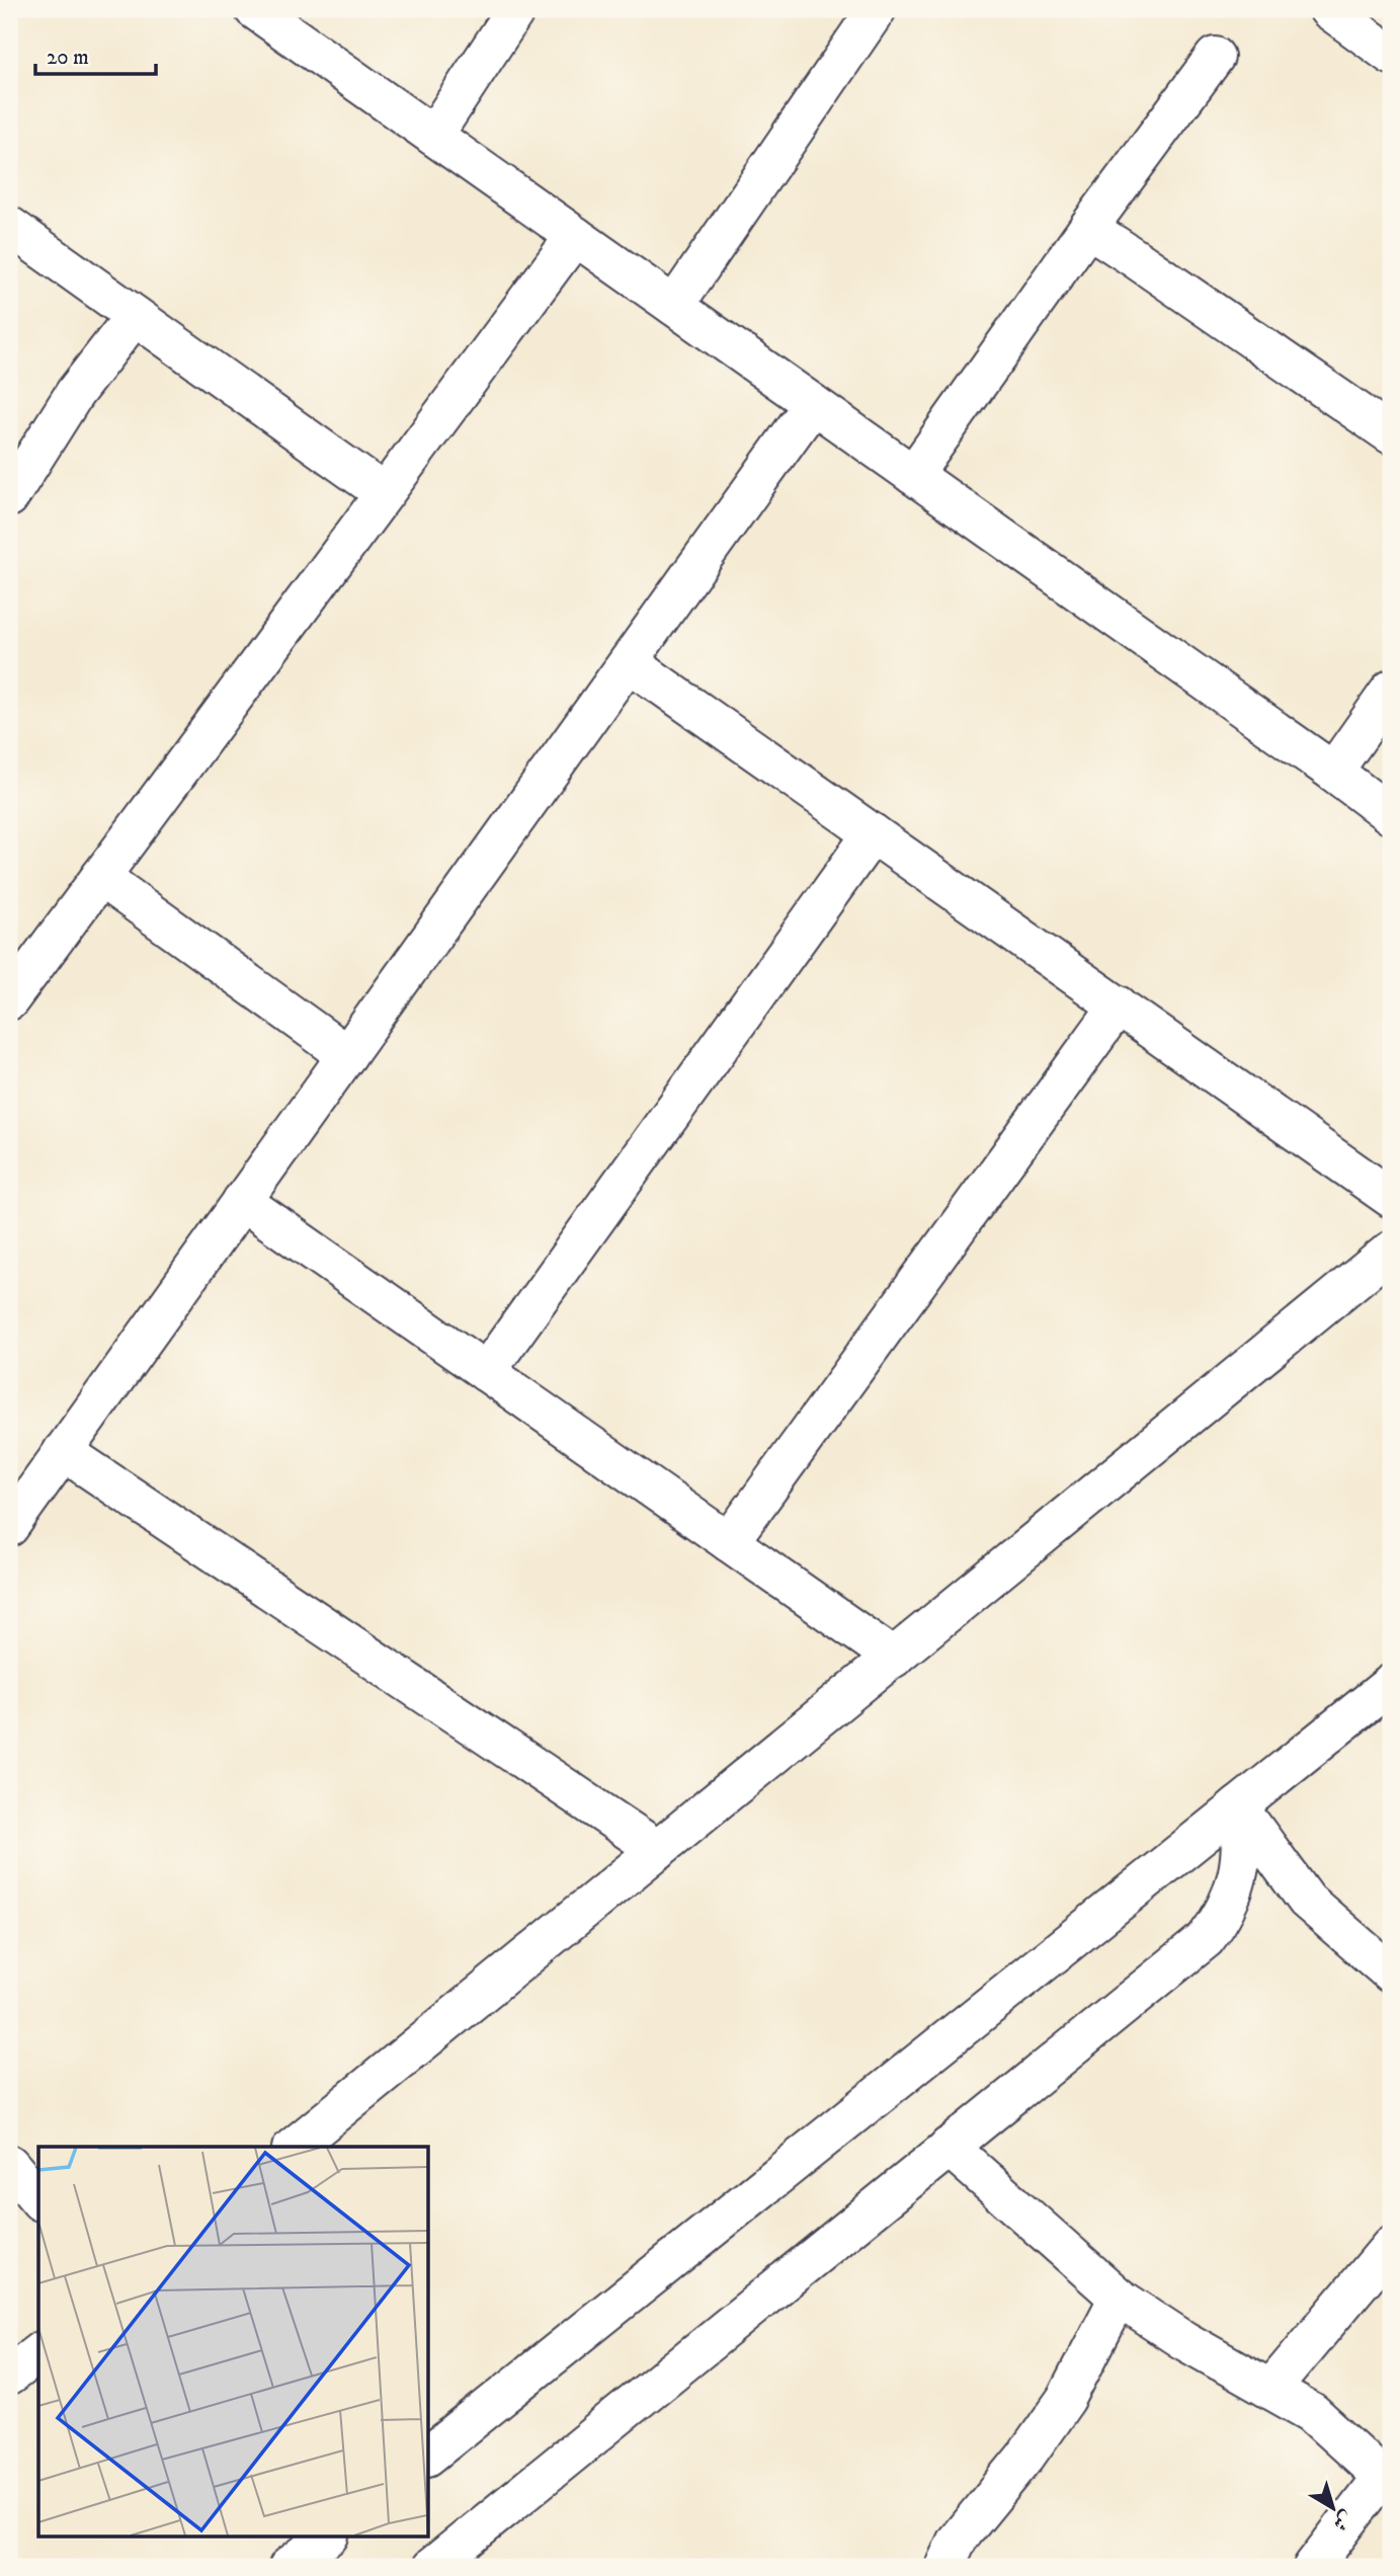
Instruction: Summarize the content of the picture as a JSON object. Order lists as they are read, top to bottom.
{
  "scale_bar": "20 m",
  "north": "bottom right"
}
